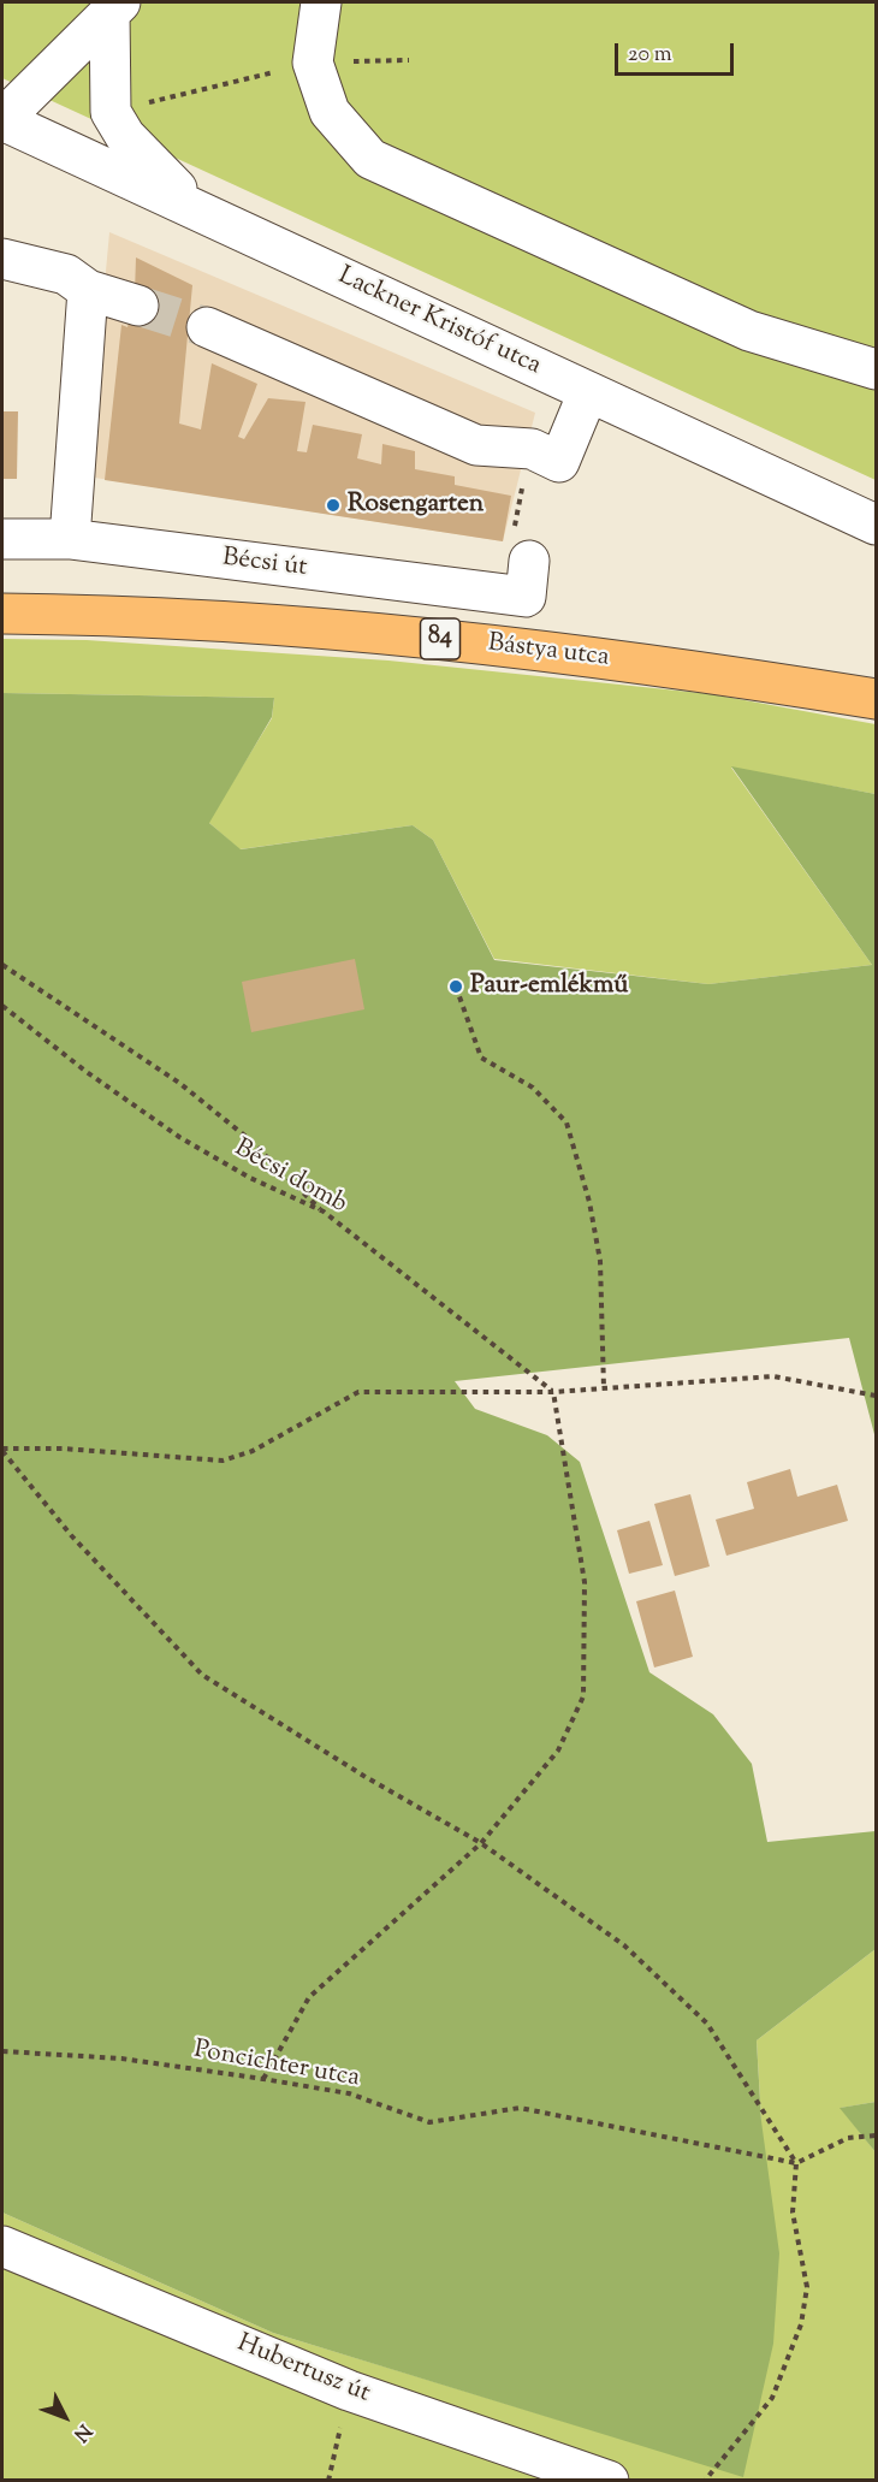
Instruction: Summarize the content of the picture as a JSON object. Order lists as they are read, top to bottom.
{
  "streets": {
    "main road": ["84", "Bástya utca"],
    "street": ["Lackner Kristóf utca", "Bécsi út", "Hubertusz út"],
    "path": ["Bécsi domb", "Poncichter utca"]
  },
  "places": ["Rosengarten", "Paur-emlékmű"],
  "scale_bar": "20 m",
  "north": "bottom right"
}
